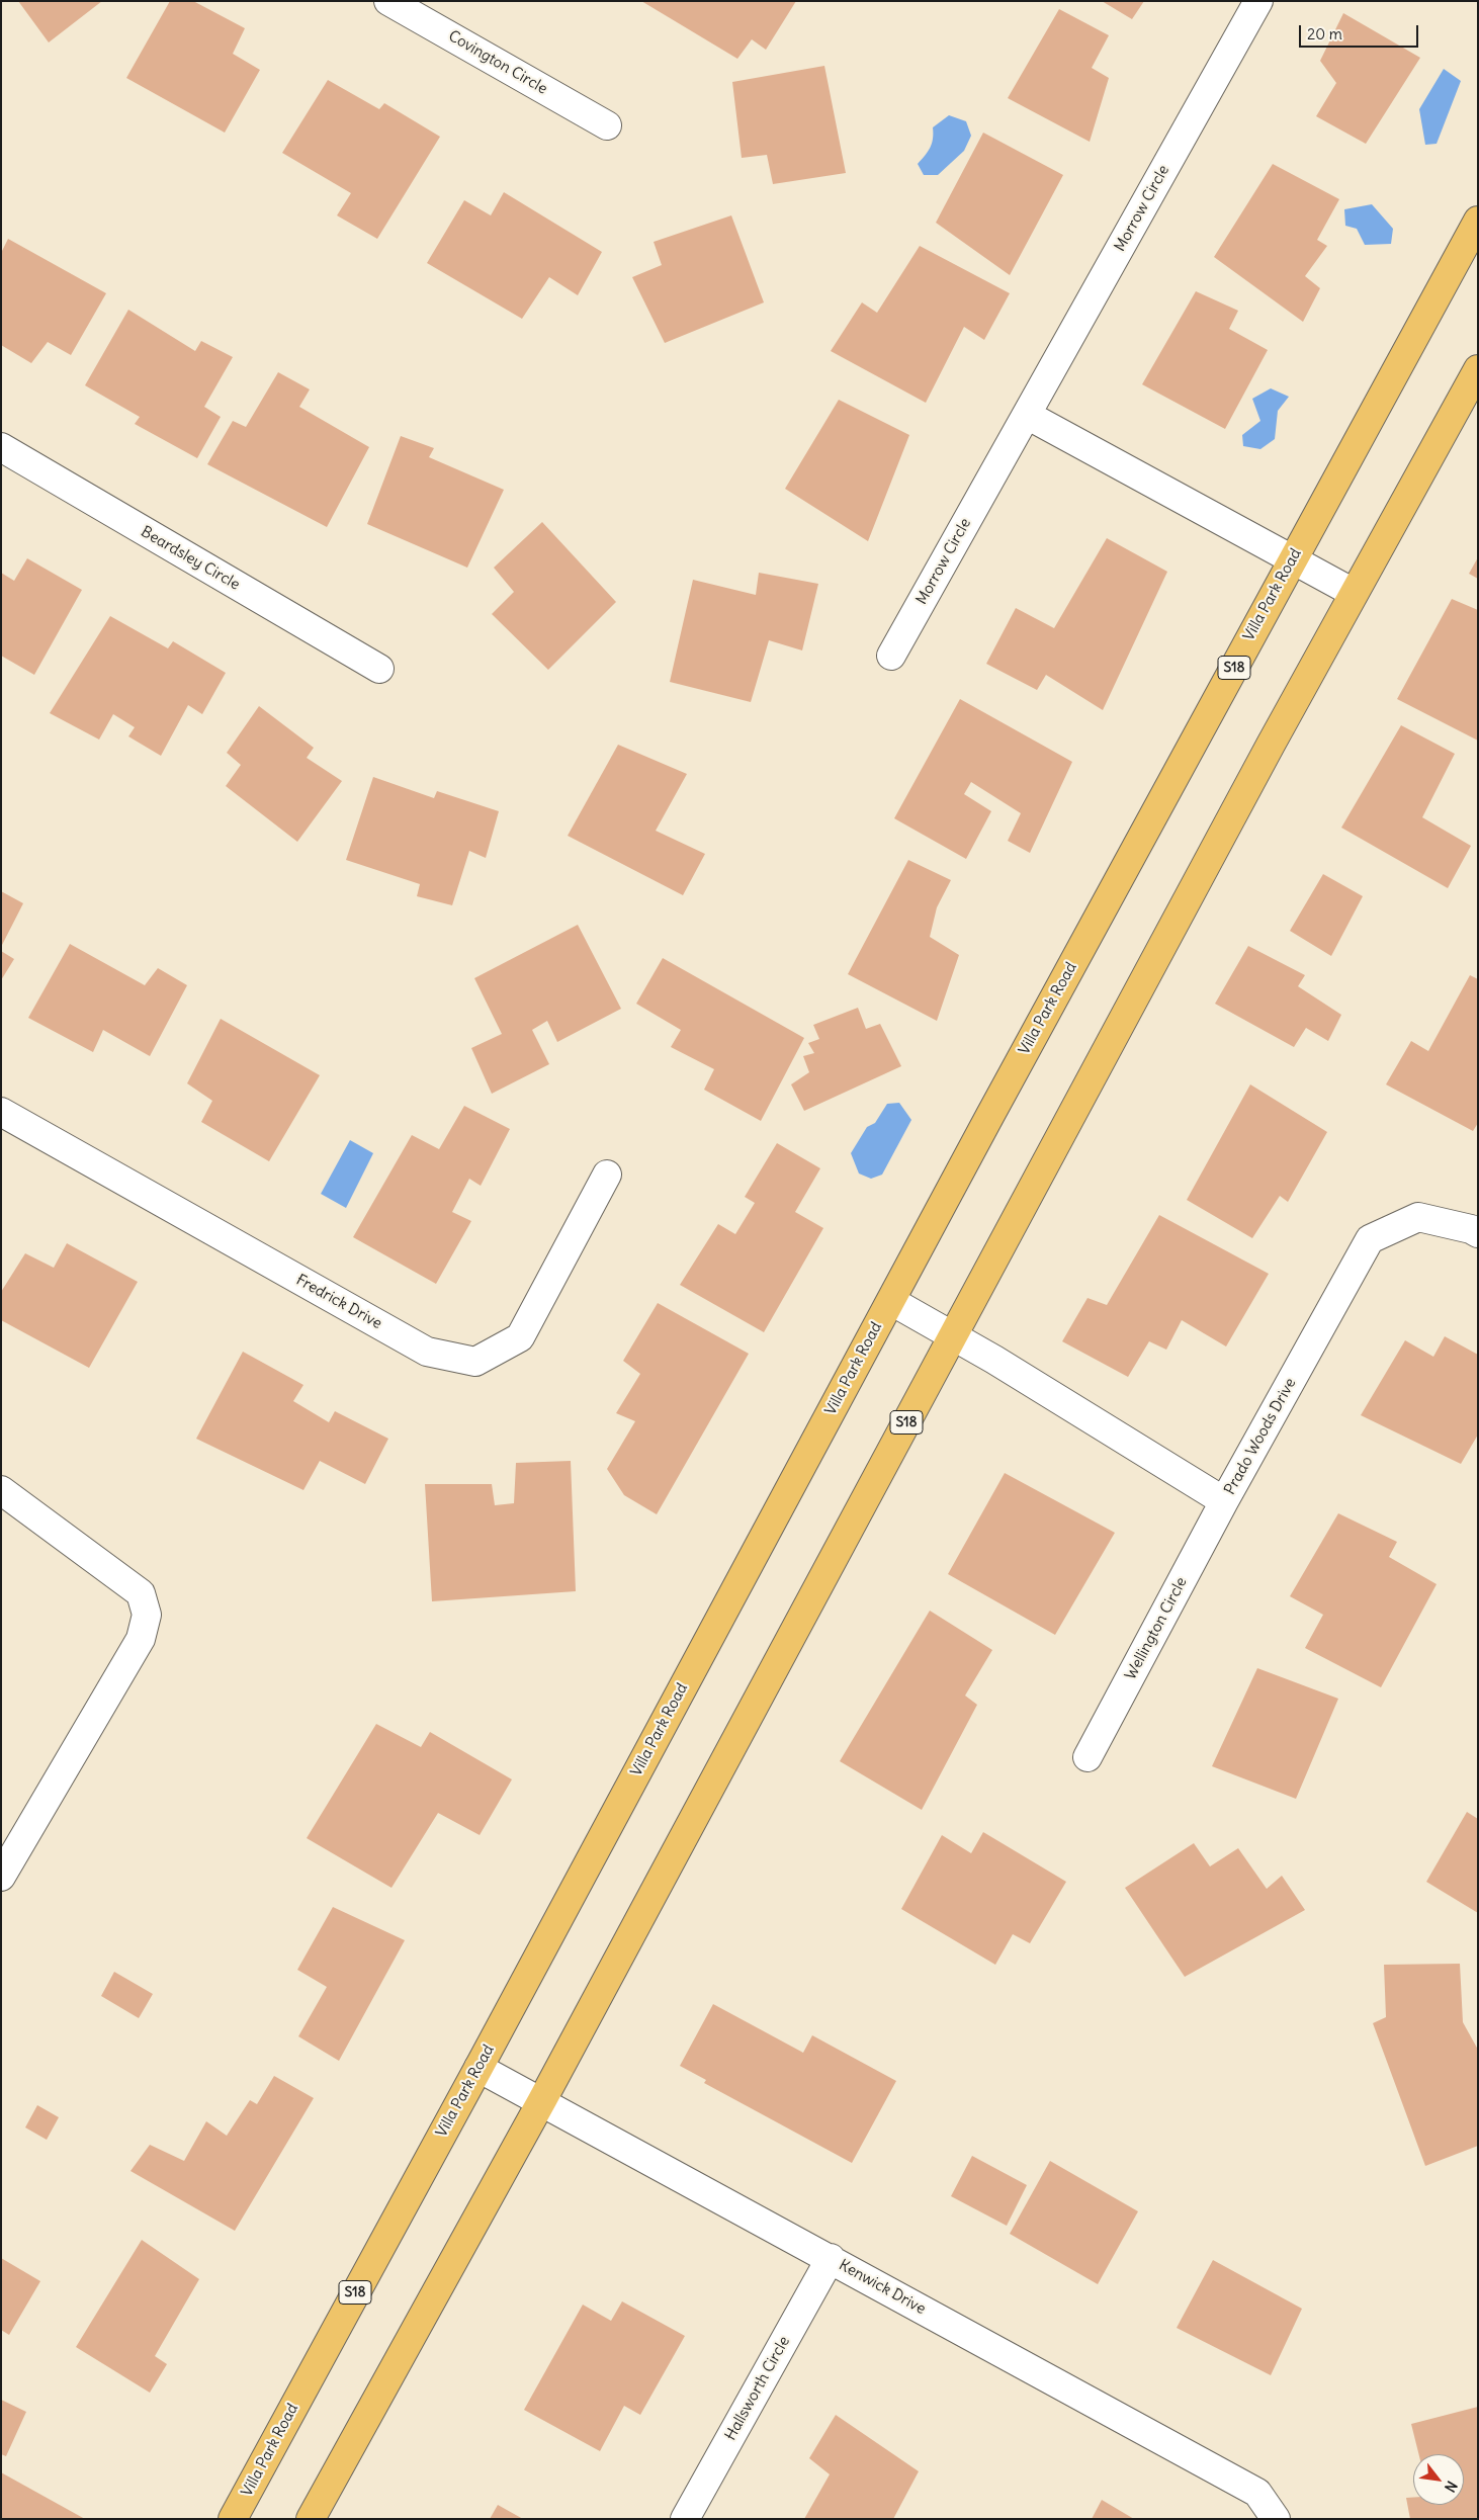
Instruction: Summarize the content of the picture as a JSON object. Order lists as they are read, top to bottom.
{
  "streets": {
    "main road": ["Villa Park Road", "S18"],
    "street": [
      "Covington Circle",
      "Morrow Circle",
      "Beardsley Circle",
      "Fredrick Drive",
      "Prado Woods Drive",
      "Wellington Circle",
      "Kenwick Drive",
      "Hallsworth Circle"
    ]
  },
  "crossings": [
    ["Villa Park Road", "Prado Woods Drive"],
    ["Villa Park Road", "Kenwick Drive"],
    ["S18", "Prado Woods Drive"],
    ["S18", "Kenwick Drive"],
    ["Prado Woods Drive", "Wellington Circle"],
    ["Kenwick Drive", "Hallsworth Circle"]
  ],
  "scale_bar": "20 m",
  "north": "bottom right"
}
